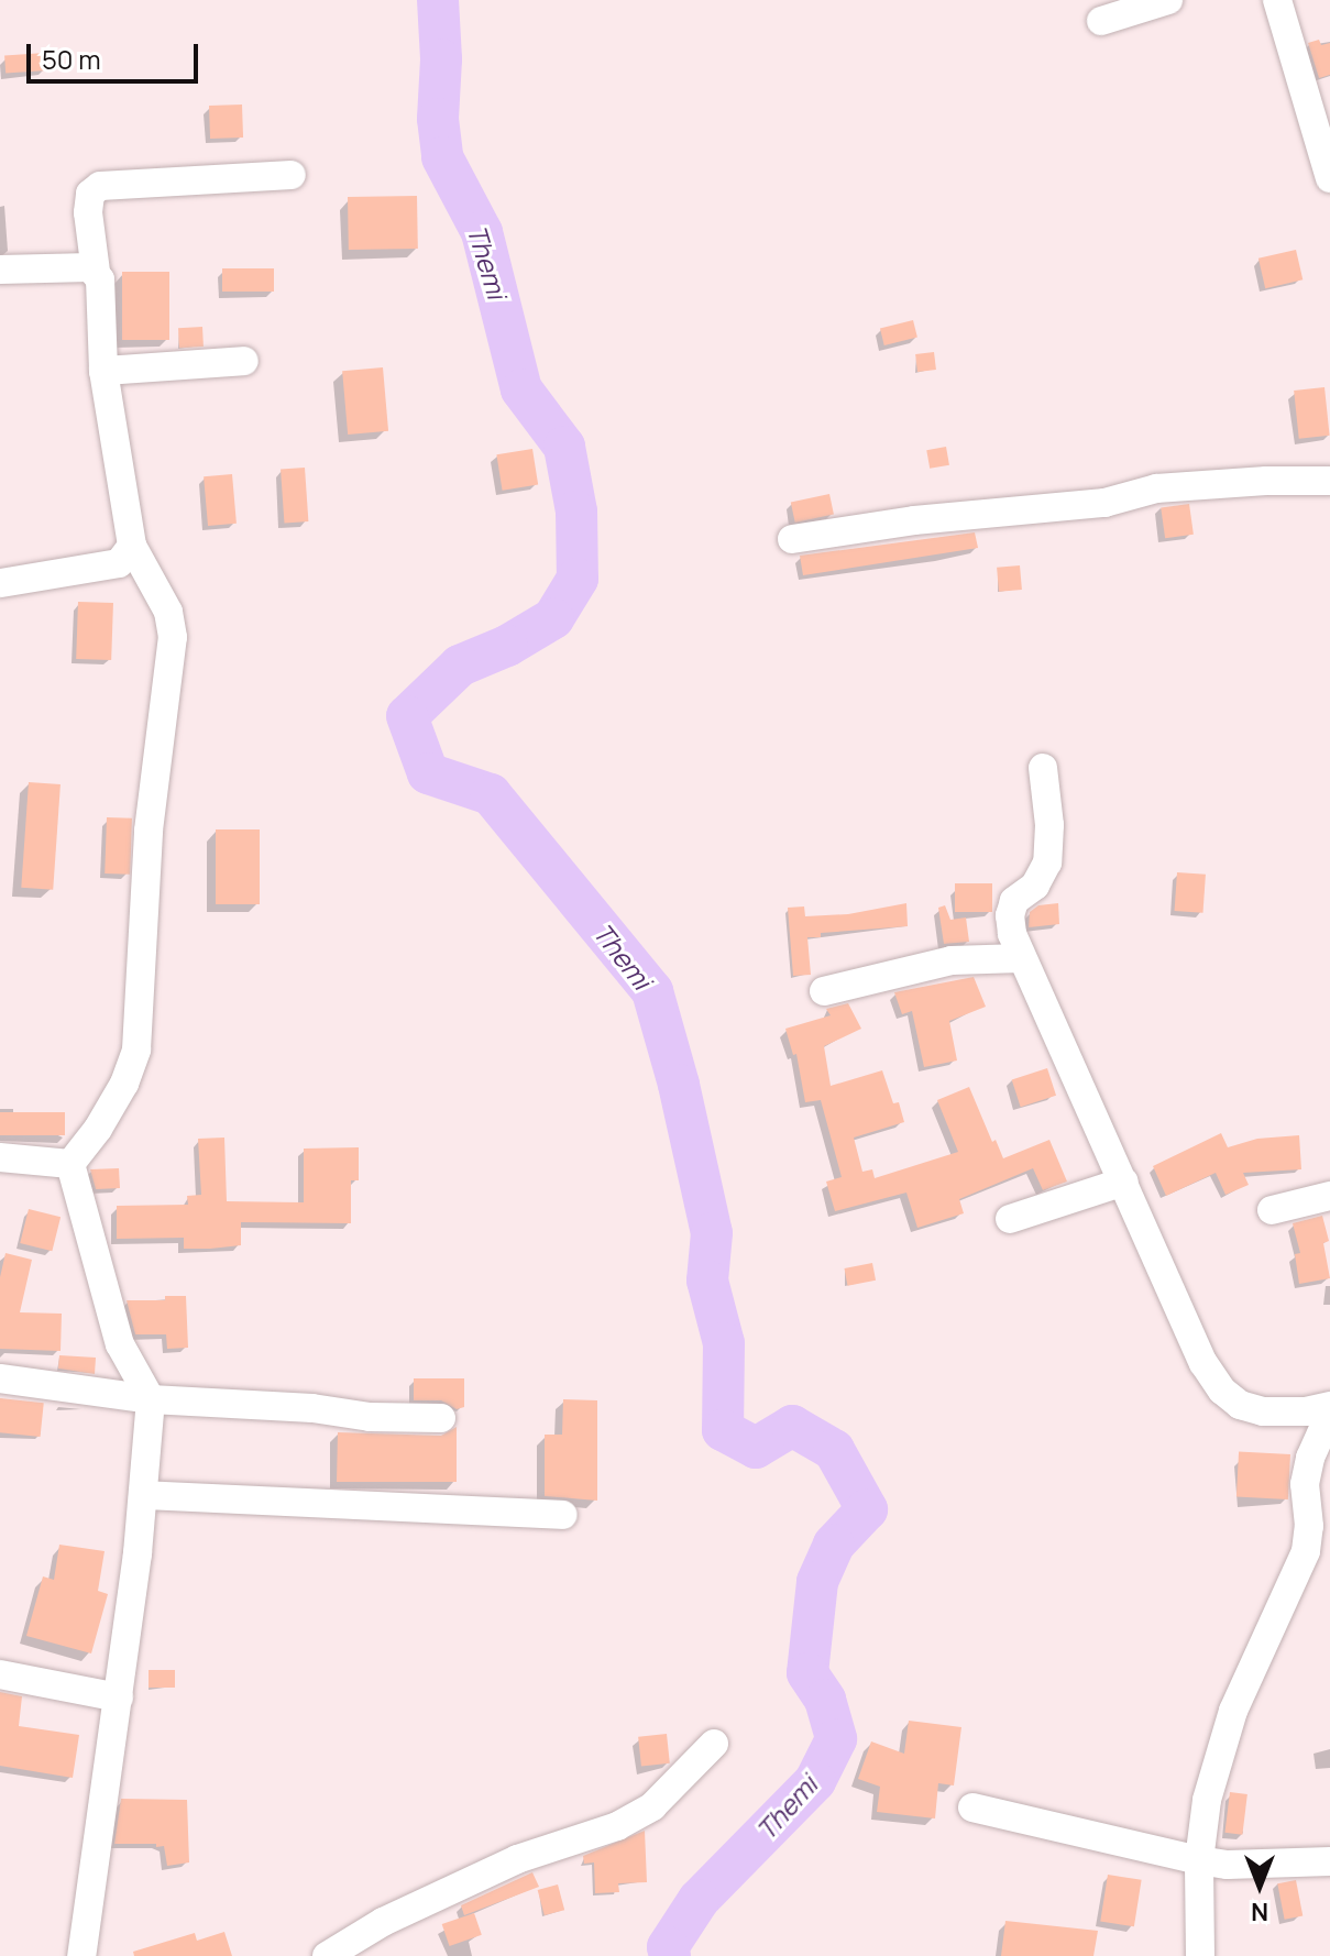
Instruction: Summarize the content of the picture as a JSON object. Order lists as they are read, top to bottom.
{
  "water": ["Themi"],
  "scale_bar": "50 m",
  "north": "bottom"
}
